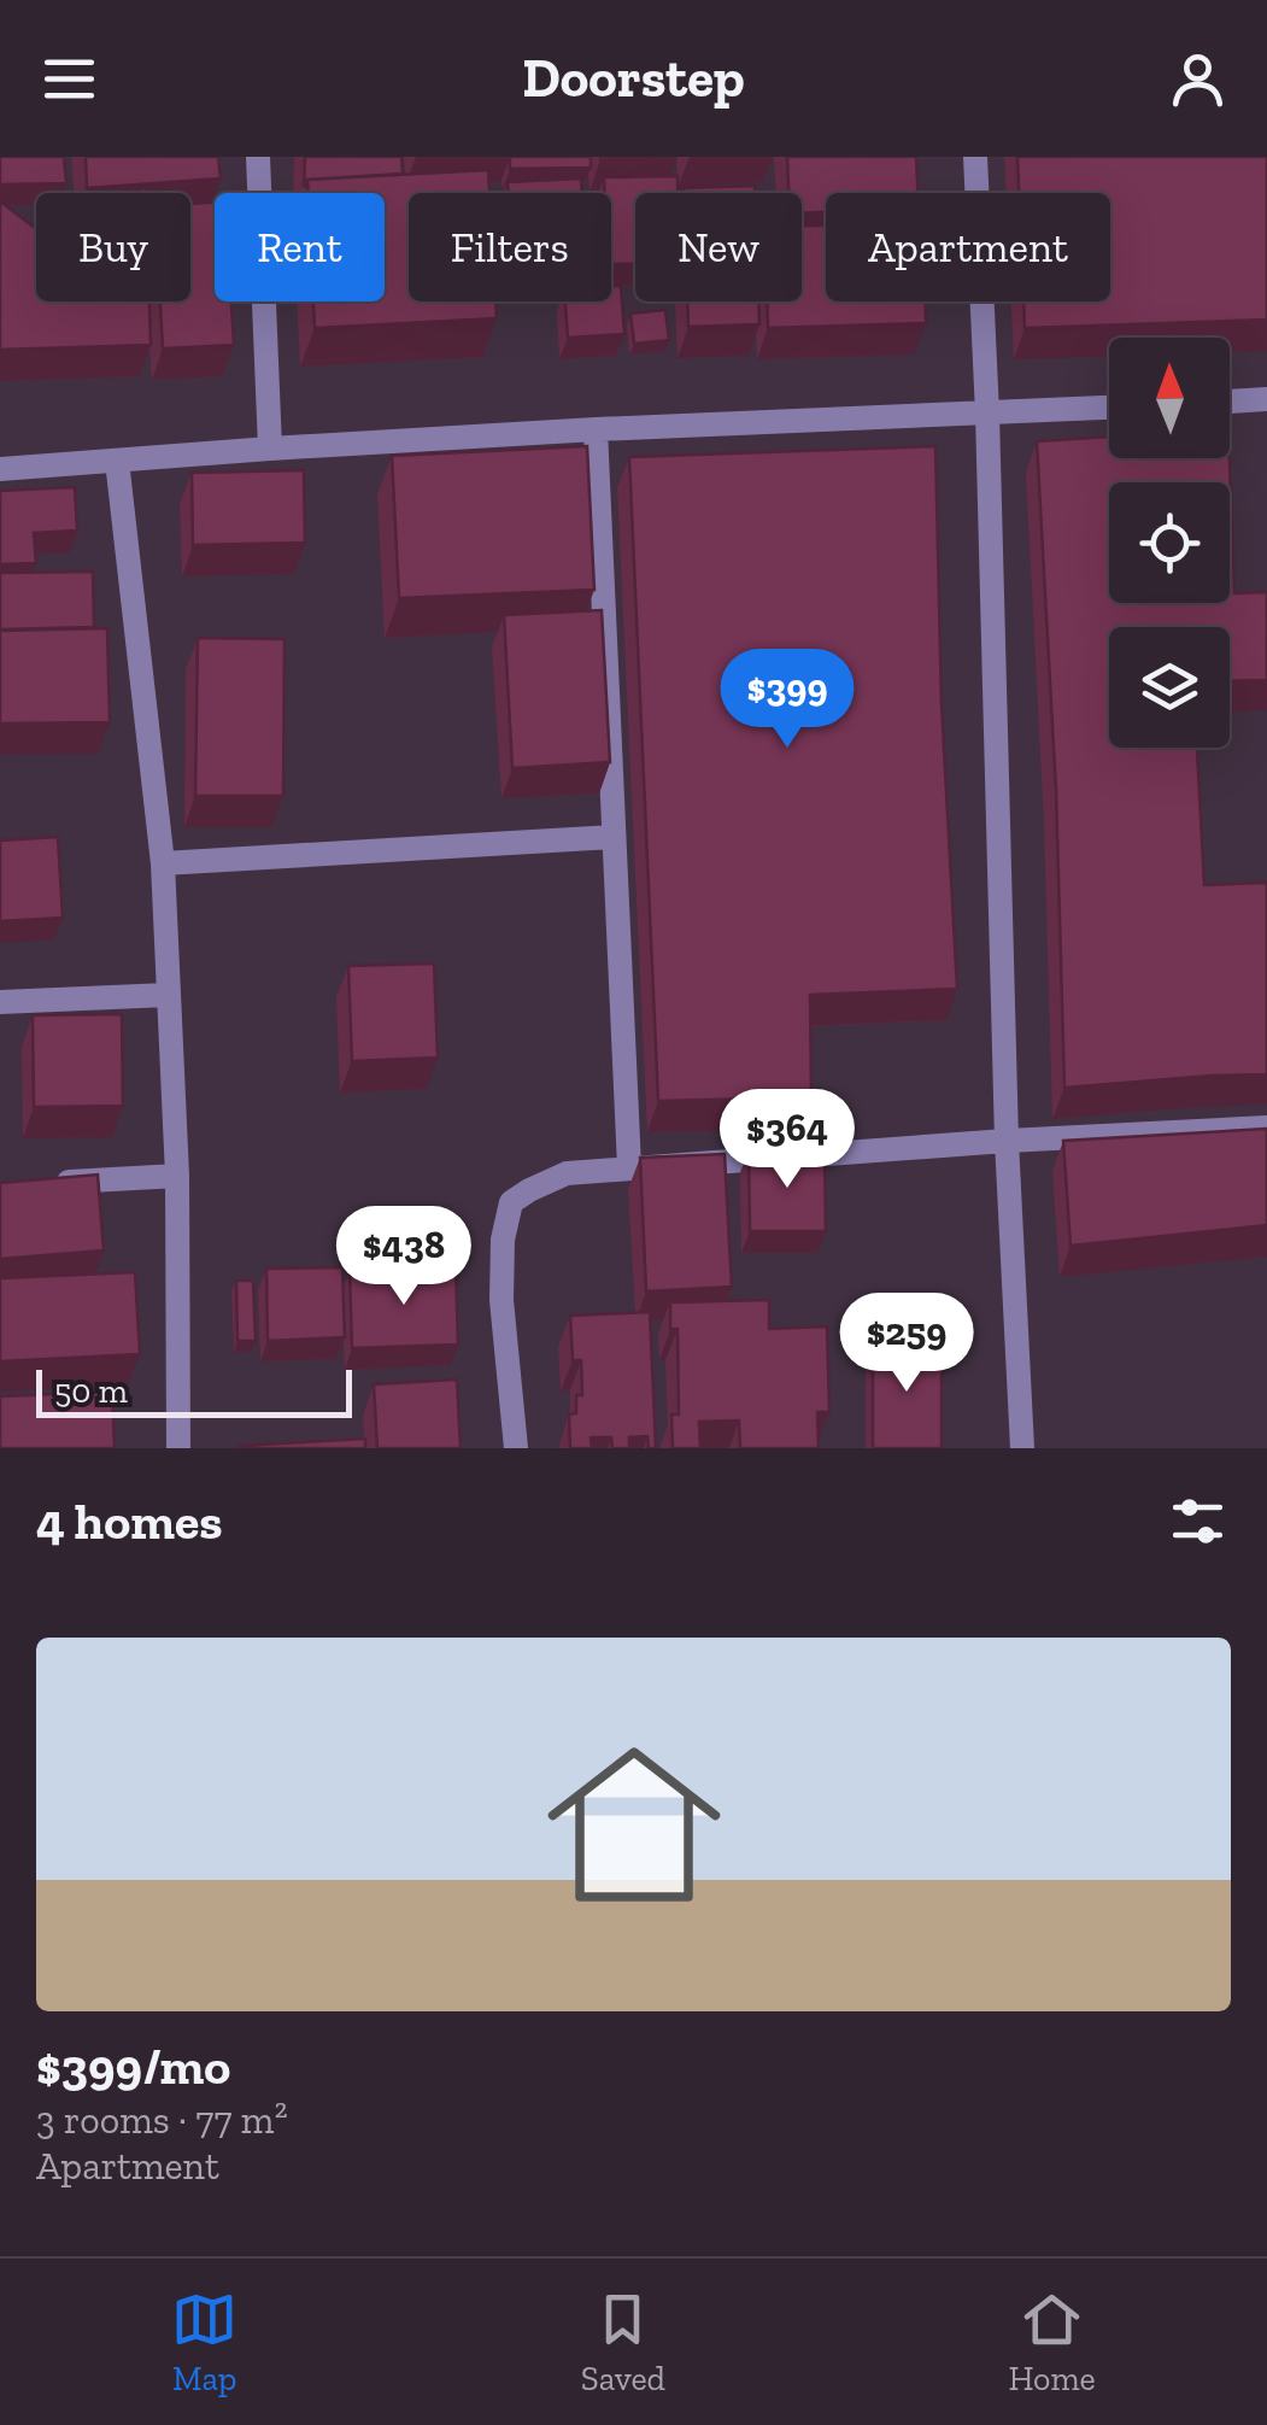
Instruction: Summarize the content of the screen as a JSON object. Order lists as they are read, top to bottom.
{
  "scale_bar": "50 m",
  "north": "top",
  "page": {
    "header": "Doorstep",
    "chip": [
      "Buy",
      "Rent",
      "Filters",
      "New",
      "Apartment"
    ],
    "price": [
      "$399",
      "$364",
      "$438",
      "$259"
    ],
    "scale": "50 m",
    "heading": "4 homes",
    "list": [
      {
        "name": "$399/mo",
        "note": "3 rooms · 77 m² · Apartment"
      }
    ],
    "tabs": ["Map", "Saved", "Home"]
  }
}
